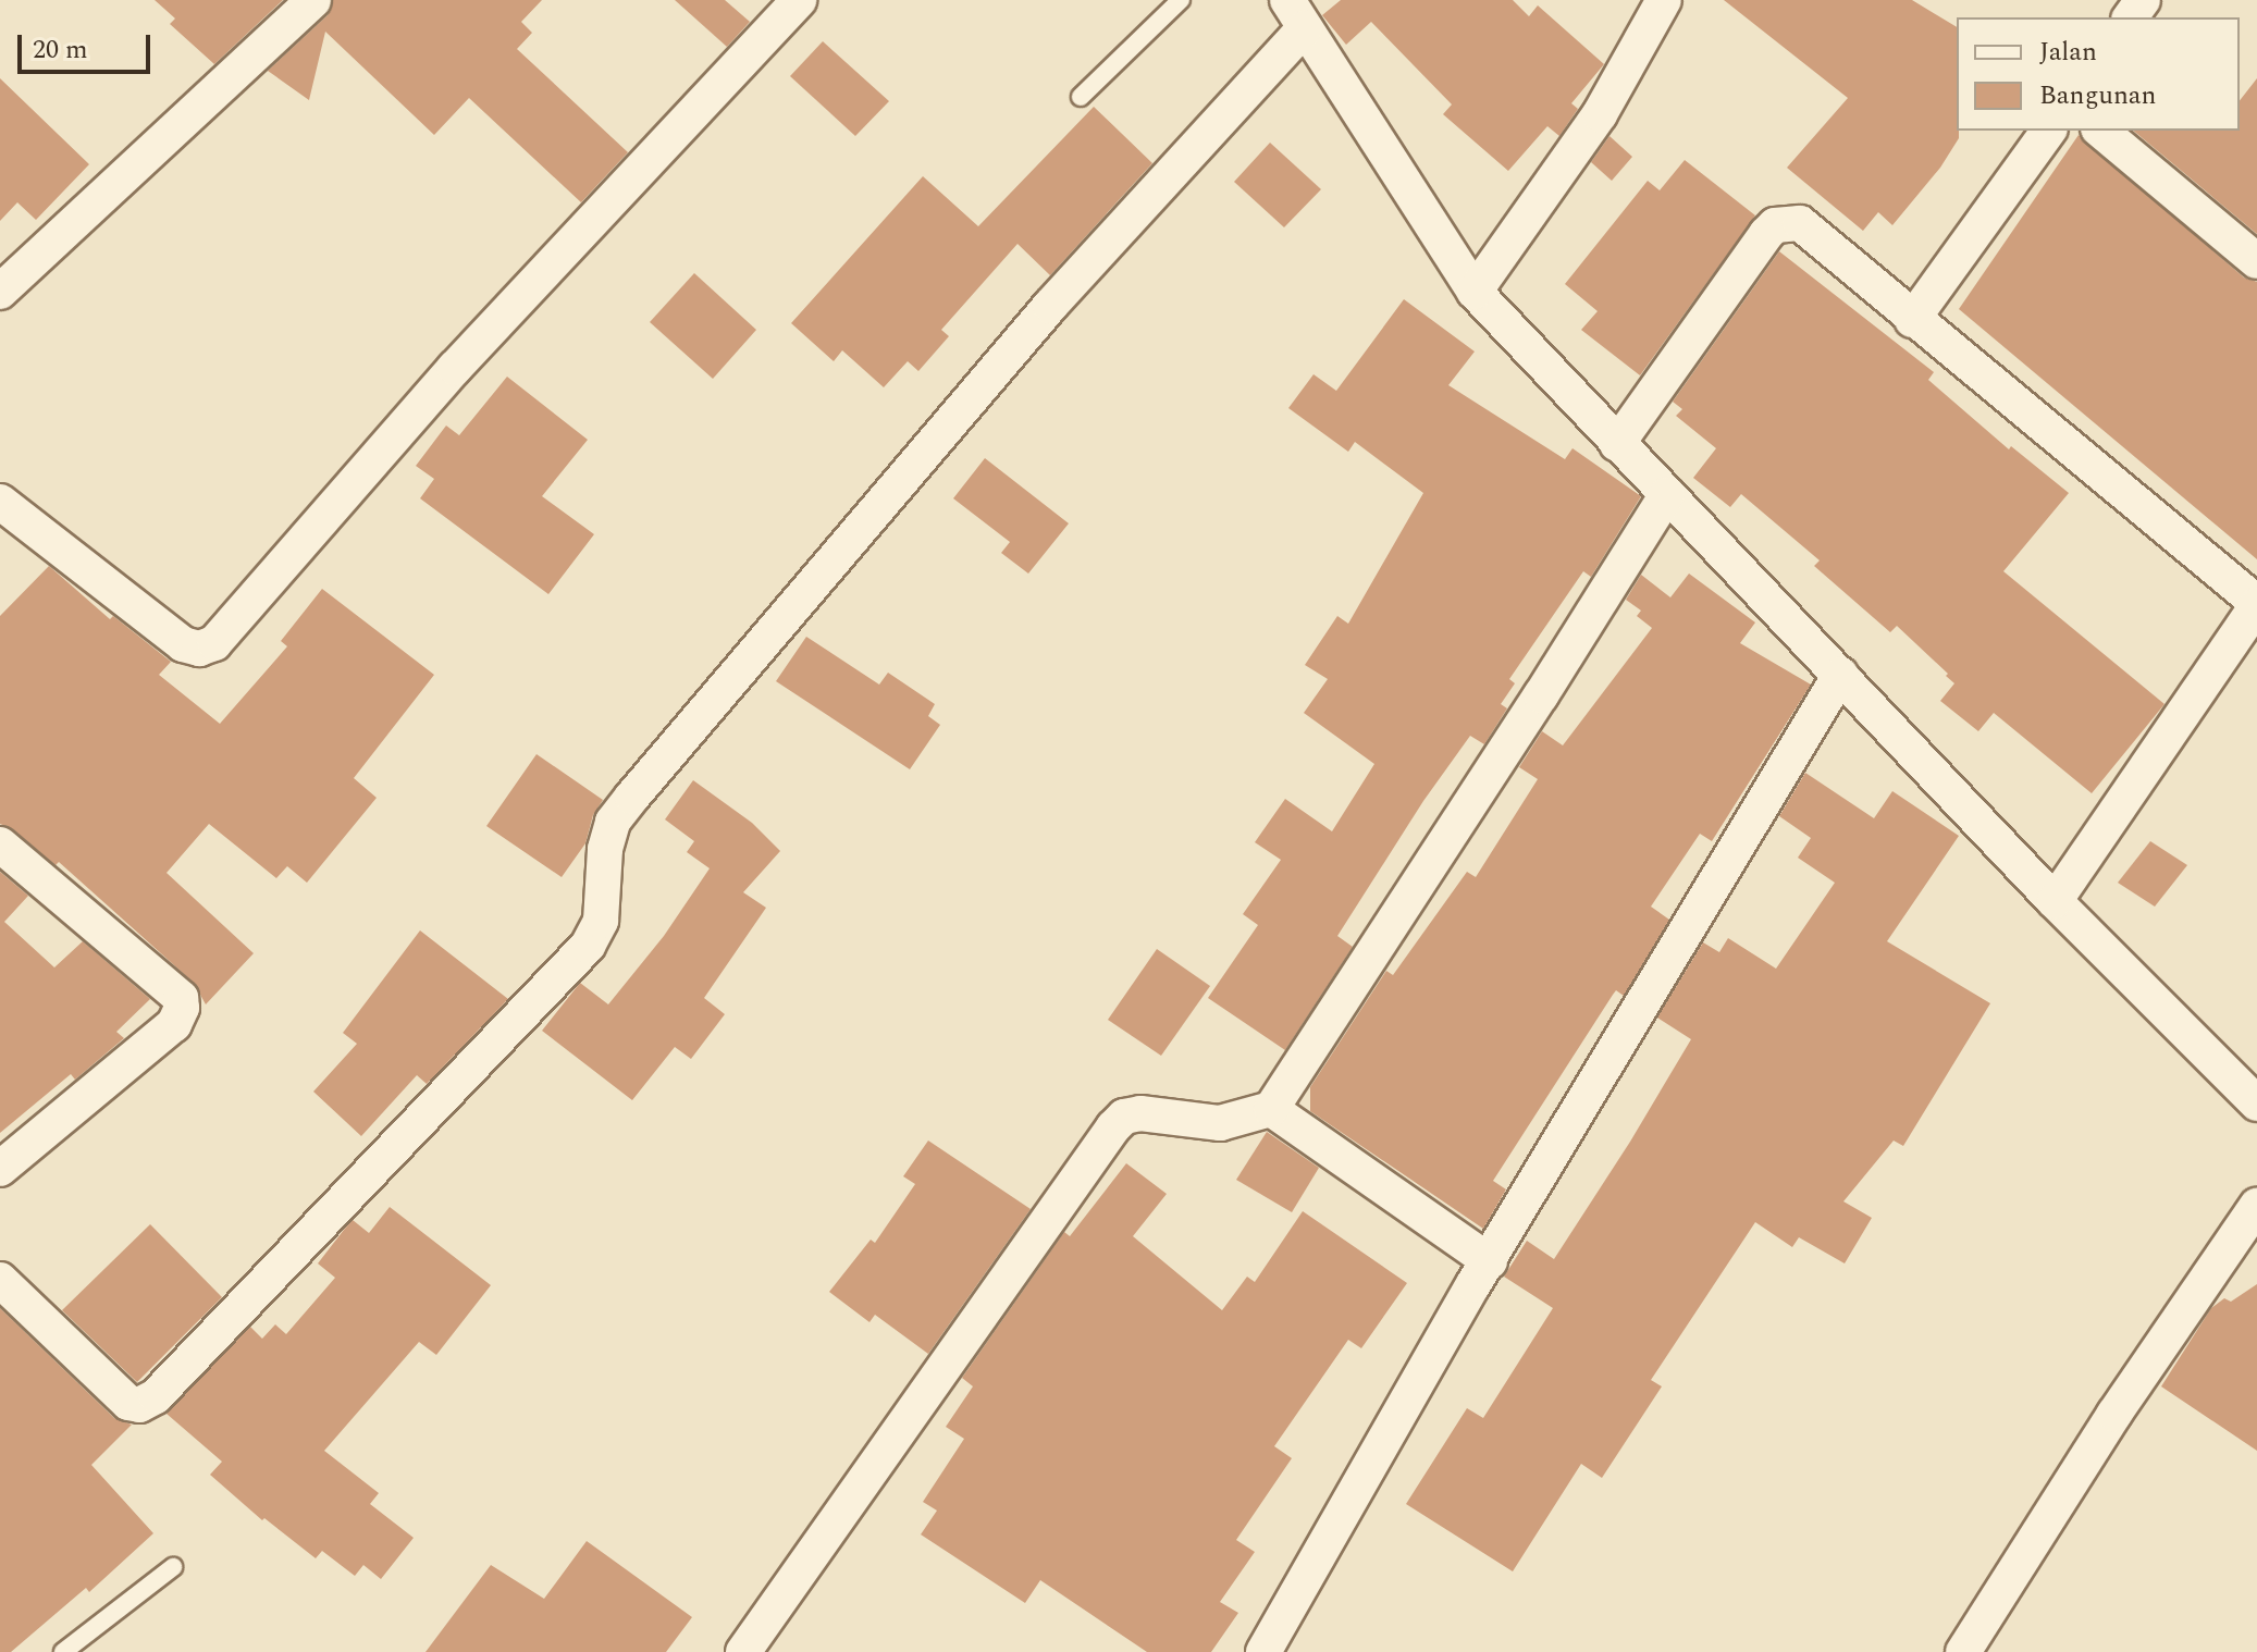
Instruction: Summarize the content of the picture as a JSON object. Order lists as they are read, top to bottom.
{
  "legend": ["Jalan", "Bangunan"],
  "scale_bar": "20 m"
}
